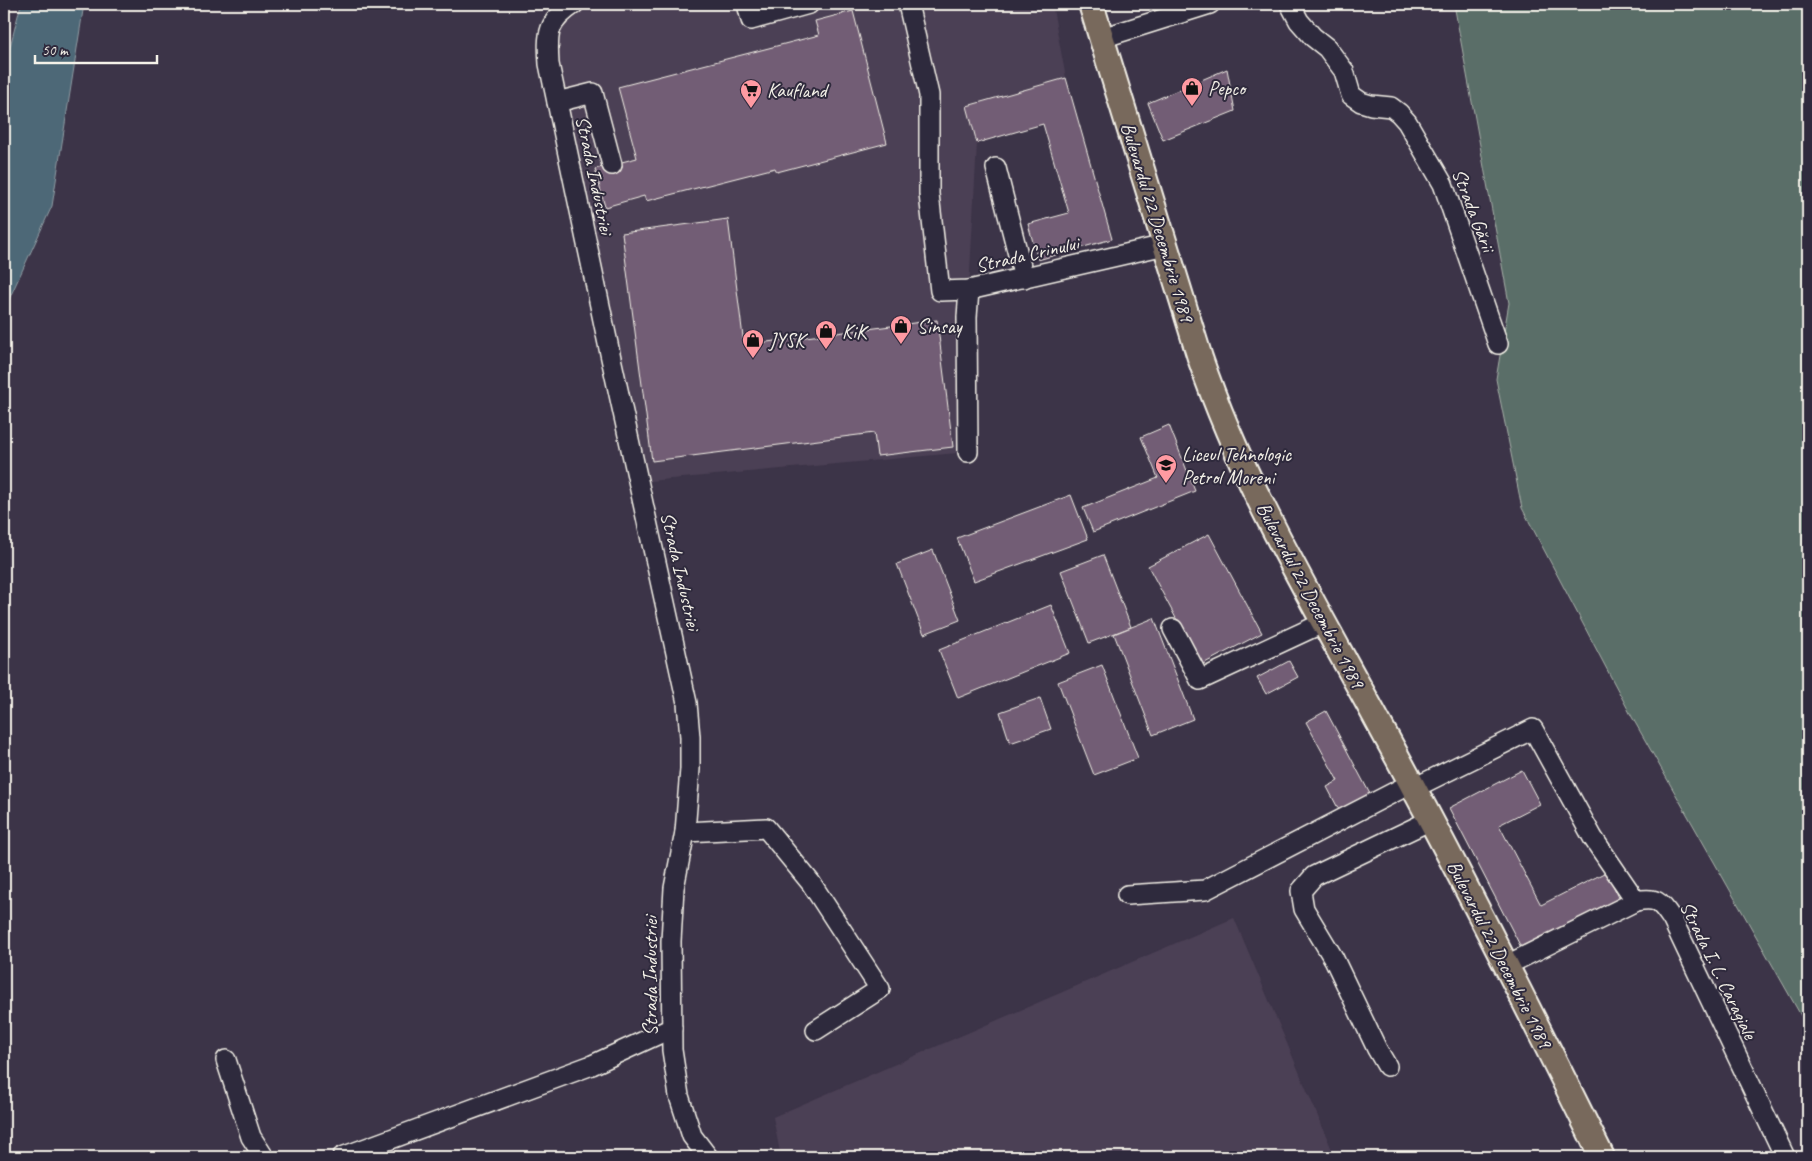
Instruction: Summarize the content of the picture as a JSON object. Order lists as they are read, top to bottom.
{
  "streets": {
    "main road": ["Bulevardul 22 Decembrie 1989"],
    "street": [
      "Strada Industriei",
      "Strada Gării",
      "Strada Crinului",
      "Strada I. L. Caragiale"
    ]
  },
  "crossings": [
    ["Bulevardul 22 Decembrie 1989", "Strada Crinului"]
  ],
  "places": {
    "shop": [
      "Pepco",
      "Sinsay",
      "KiK",
      "JYSK"
    ],
    "supermarket": ["Kaufland"],
    "school or university": ["Liceul Tehnologic Petrol Moreni"]
  },
  "scale_bar": "50 m"
}
